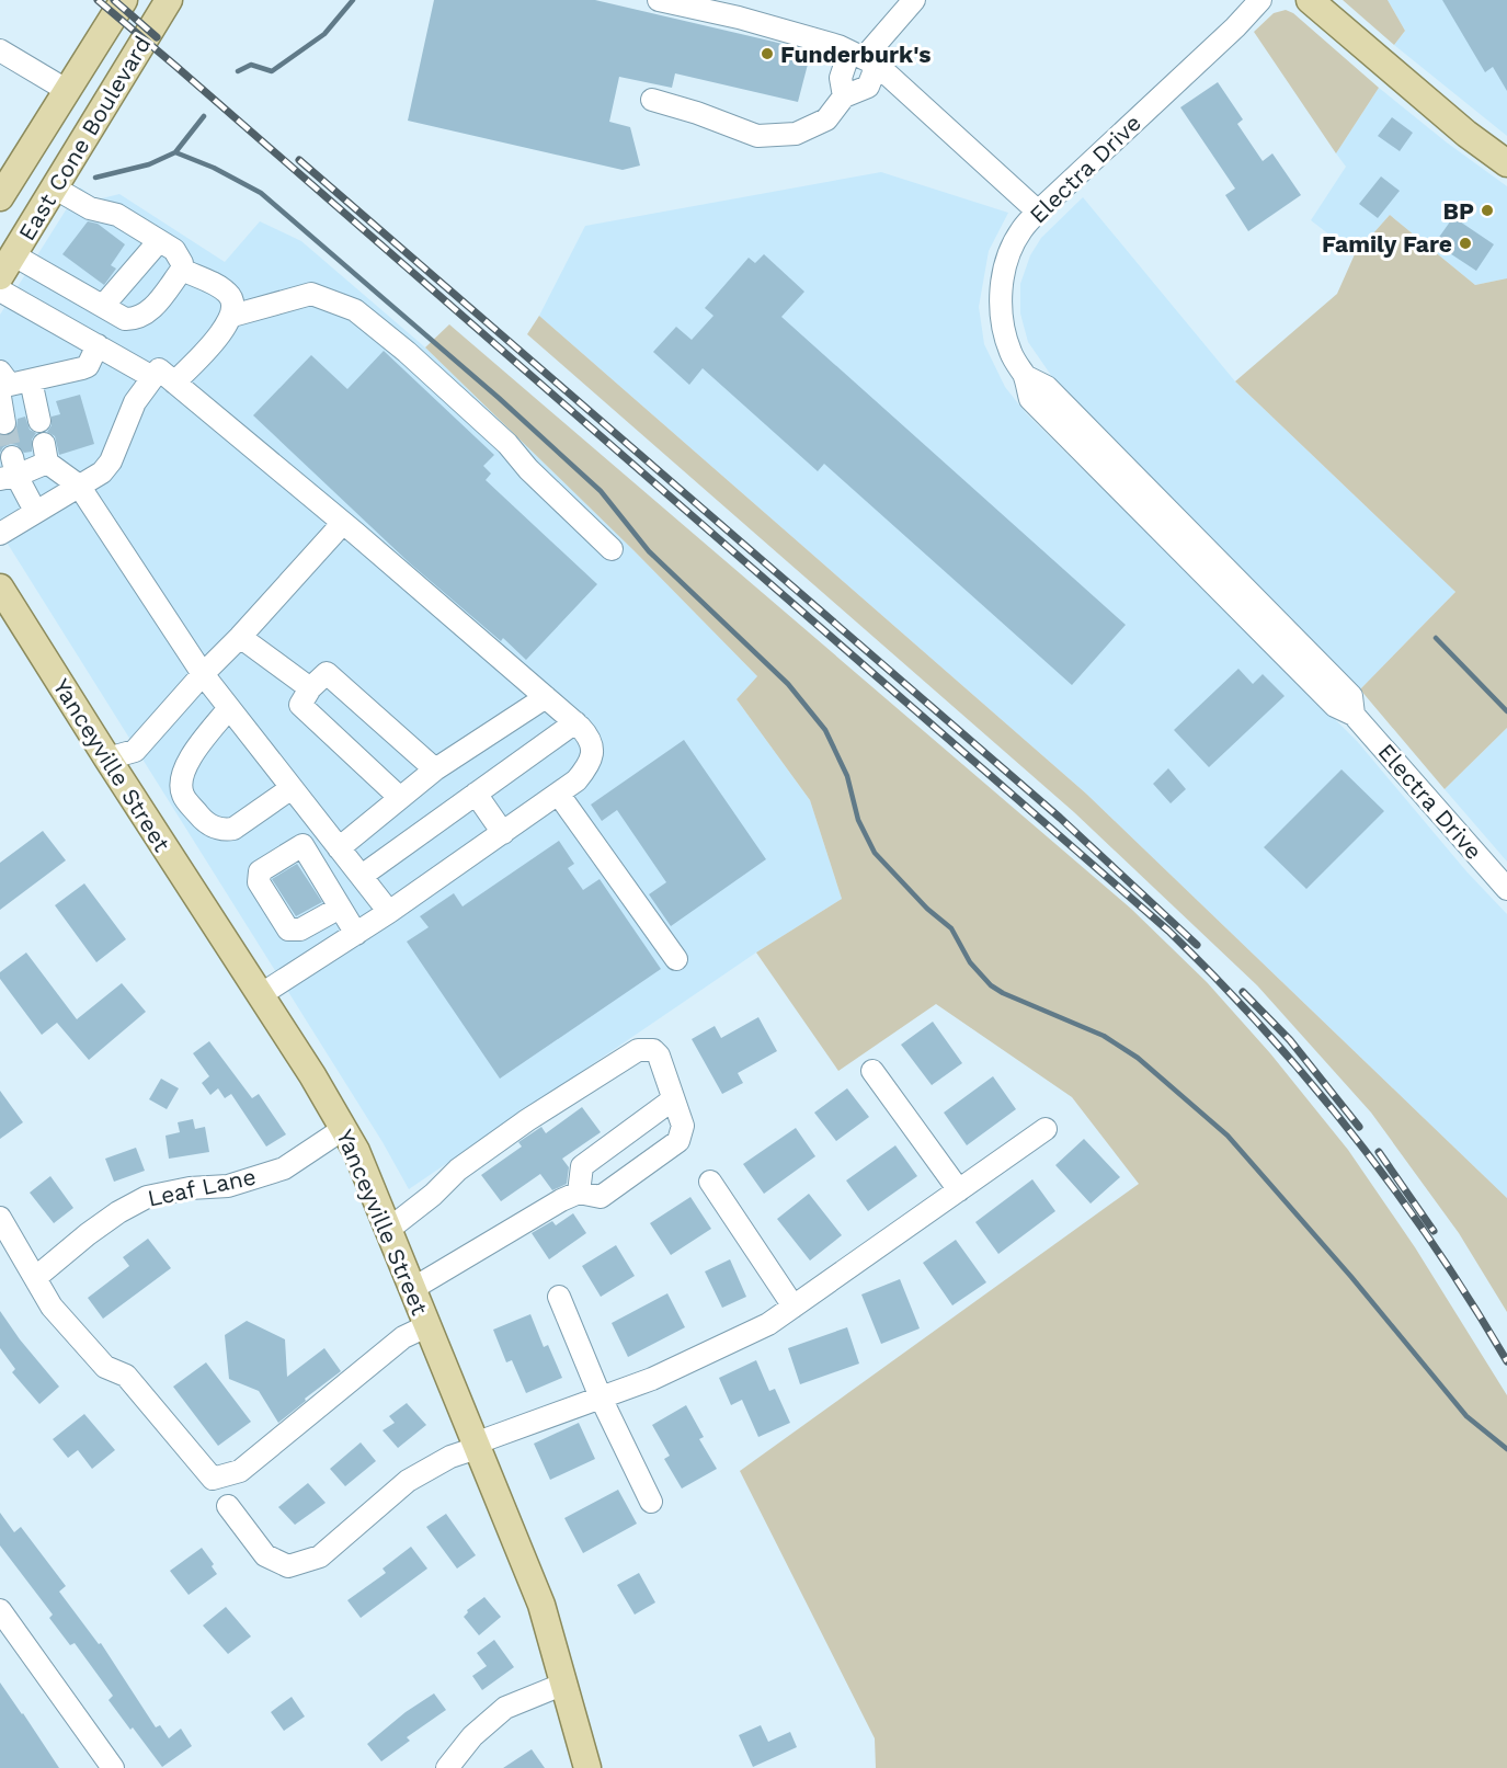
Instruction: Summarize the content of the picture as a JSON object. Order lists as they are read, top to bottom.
{
  "streets": {
    "main road": ["East Cone Boulevard", "Yanceyville Street"],
    "street": ["Electra Drive", "Leaf Lane"]
  },
  "crossings": [
    ["Yanceyville Street", "Leaf Lane"]
  ],
  "places": ["Funderburk's", "BP", "Family Fare"]
}
